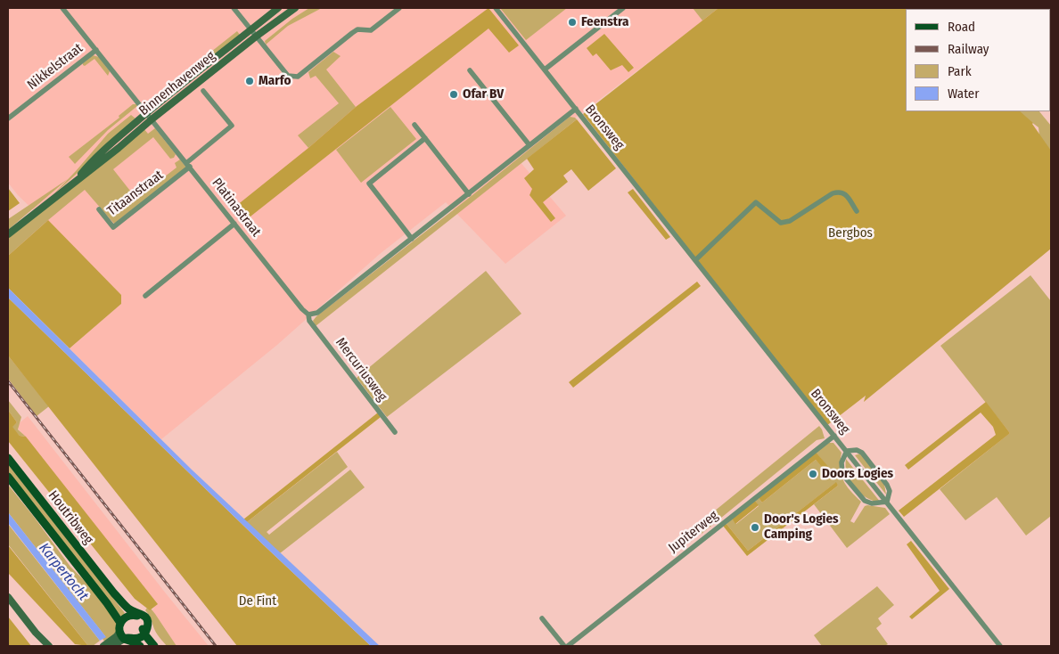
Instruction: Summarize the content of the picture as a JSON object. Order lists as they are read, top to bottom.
{
  "streets": {
    "main road": ["Binnenhavenweg", "Houtribweg"],
    "street": [
      "Nikkelstraat",
      "Bronsweg",
      "Titaanstraat",
      "Platinastraat",
      "Mercuriusweg",
      "Jupiterweg"
    ]
  },
  "crossings": [
    ["Nikkelstraat", "Binnenhavenweg"],
    ["Nikkelstraat", "Platinastraat"],
    ["Binnenhavenweg", "Platinastraat"],
    ["Bronsweg", "Jupiterweg"],
    ["Titaanstraat", "Platinastraat"],
    ["Platinastraat", "Mercuriusweg"]
  ],
  "water": ["Karpertocht"],
  "parks": ["Bergbos", "De Fint"],
  "places": [
    "Feenstra",
    "Marfo",
    "Ofar BV",
    "Doors Logies",
    "Door's Logies Camping"
  ],
  "legend": [
    "Road",
    "Railway",
    "Park",
    "Water"
  ]
}
